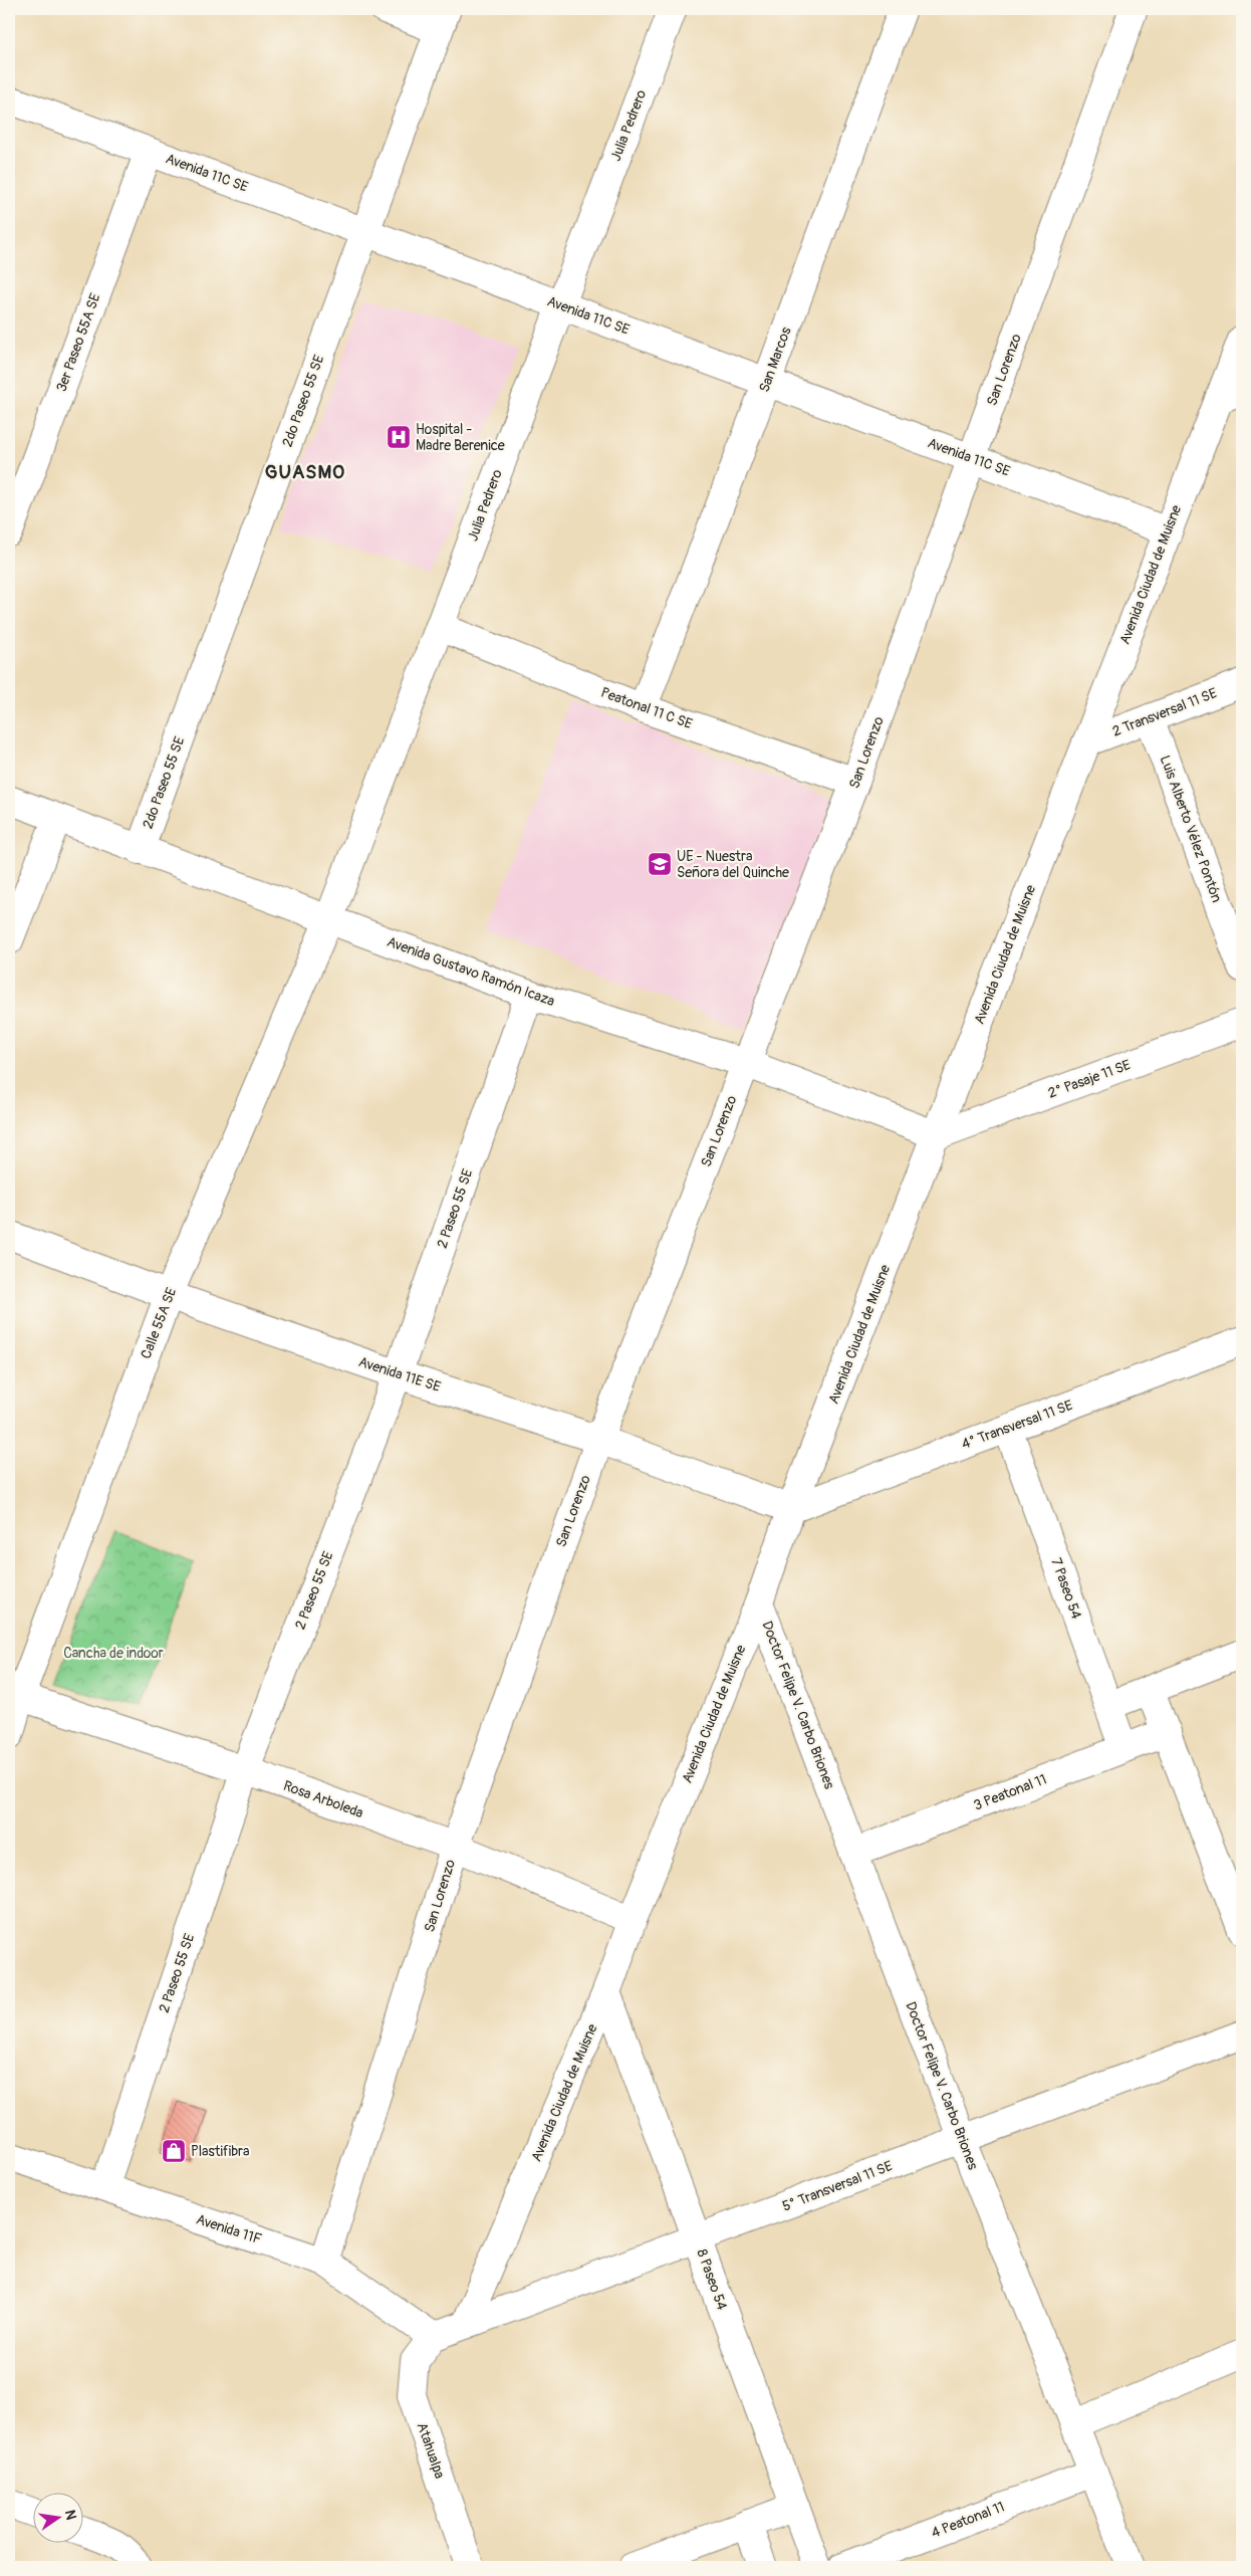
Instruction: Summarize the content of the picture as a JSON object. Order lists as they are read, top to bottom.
{
  "streets": {
    "street": [
      "Julia Pedrero",
      "Avenida 11C SE",
      "3er Paseo 55A SE",
      "San Marcos",
      "San Lorenzo",
      "2do Paseo 55 SE",
      "Avenida Ciudad de Muisne",
      "Peatonal 11 C SE",
      "2 Transversal 11 SE",
      "Luis Alberto Vélez Pontón",
      "Avenida Gustavo Ramón Icaza",
      "2° Pasaje 11 SE",
      "2 Paseo 55 SE",
      "Calle 55A SE",
      "Avenida 11E SE",
      "4° Transversal 11 SE",
      "7 Paseo 54",
      "Doctor Felipe V. Carbo Briones",
      "3 Peatonal 11",
      "Rosa Arboleda",
      "5° Transversal 11 SE",
      "Avenida 11F",
      "8 Paseo 54",
      "Atahualpa",
      "4 Peatonal 11"
    ]
  },
  "crossings": [
    ["Julia Pedrero", "Avenida 11C SE"],
    ["Julia Pedrero", "Peatonal 11 C SE"],
    ["Julia Pedrero", "Avenida Gustavo Ramón Icaza"],
    ["Julia Pedrero", "Calle 55A SE"],
    ["Avenida 11C SE", "3er Paseo 55A SE"],
    ["Avenida 11C SE", "San Marcos"],
    ["Avenida 11C SE", "San Lorenzo"],
    ["Avenida 11C SE", "2do Paseo 55 SE"],
    ["Avenida 11C SE", "Avenida Ciudad de Muisne"],
    ["San Marcos", "Peatonal 11 C SE"],
    ["San Lorenzo", "Peatonal 11 C SE"],
    ["San Lorenzo", "Avenida Gustavo Ramón Icaza"],
    ["San Lorenzo", "Avenida 11E SE"],
    ["San Lorenzo", "Rosa Arboleda"],
    ["San Lorenzo", "Avenida 11F"],
    ["2do Paseo 55 SE", "Avenida Gustavo Ramón Icaza"],
    ["Avenida Ciudad de Muisne", "2 Transversal 11 SE"],
    ["Avenida Ciudad de Muisne", "Avenida Gustavo Ramón Icaza"],
    ["Avenida Ciudad de Muisne", "2° Pasaje 11 SE"],
    ["Avenida Ciudad de Muisne", "Avenida 11E SE"],
    ["Avenida Ciudad de Muisne", "4° Transversal 11 SE"],
    ["Avenida Ciudad de Muisne", "Doctor Felipe V. Carbo Briones"],
    ["Avenida Ciudad de Muisne", "Rosa Arboleda"],
    ["Avenida Ciudad de Muisne", "5° Transversal 11 SE"],
    ["Avenida Ciudad de Muisne", "8 Paseo 54"],
    ["2 Transversal 11 SE", "Luis Alberto Vélez Pontón"],
    ["Avenida Gustavo Ramón Icaza", "2° Pasaje 11 SE"],
    ["Avenida Gustavo Ramón Icaza", "2 Paseo 55 SE"],
    ["Avenida Gustavo Ramón Icaza", "Calle 55A SE"],
    ["2 Paseo 55 SE", "Avenida 11E SE"],
    ["2 Paseo 55 SE", "Rosa Arboleda"],
    ["2 Paseo 55 SE", "Avenida 11F"],
    ["Calle 55A SE", "Avenida 11E SE"],
    ["Calle 55A SE", "Rosa Arboleda"],
    ["Avenida 11E SE", "4° Transversal 11 SE"],
    ["4° Transversal 11 SE", "7 Paseo 54"],
    ["7 Paseo 54", "3 Peatonal 11"],
    ["Doctor Felipe V. Carbo Briones", "3 Peatonal 11"],
    ["Doctor Felipe V. Carbo Briones", "5° Transversal 11 SE"],
    ["Doctor Felipe V. Carbo Briones", "4 Peatonal 11"],
    ["5° Transversal 11 SE", "Avenida 11F"],
    ["5° Transversal 11 SE", "8 Paseo 54"],
    ["5° Transversal 11 SE", "Atahualpa"],
    ["Avenida 11F", "Atahualpa"]
  ],
  "districts": ["GUASMO"],
  "parks": ["Cancha de indoor"],
  "places": {
    "hospital": ["Hospital - Madre Berenice"],
    "school or university": ["UE - Nuestra Señora del Quinche"],
    "shop": ["Plastifibra"]
  },
  "north": "right"
}
